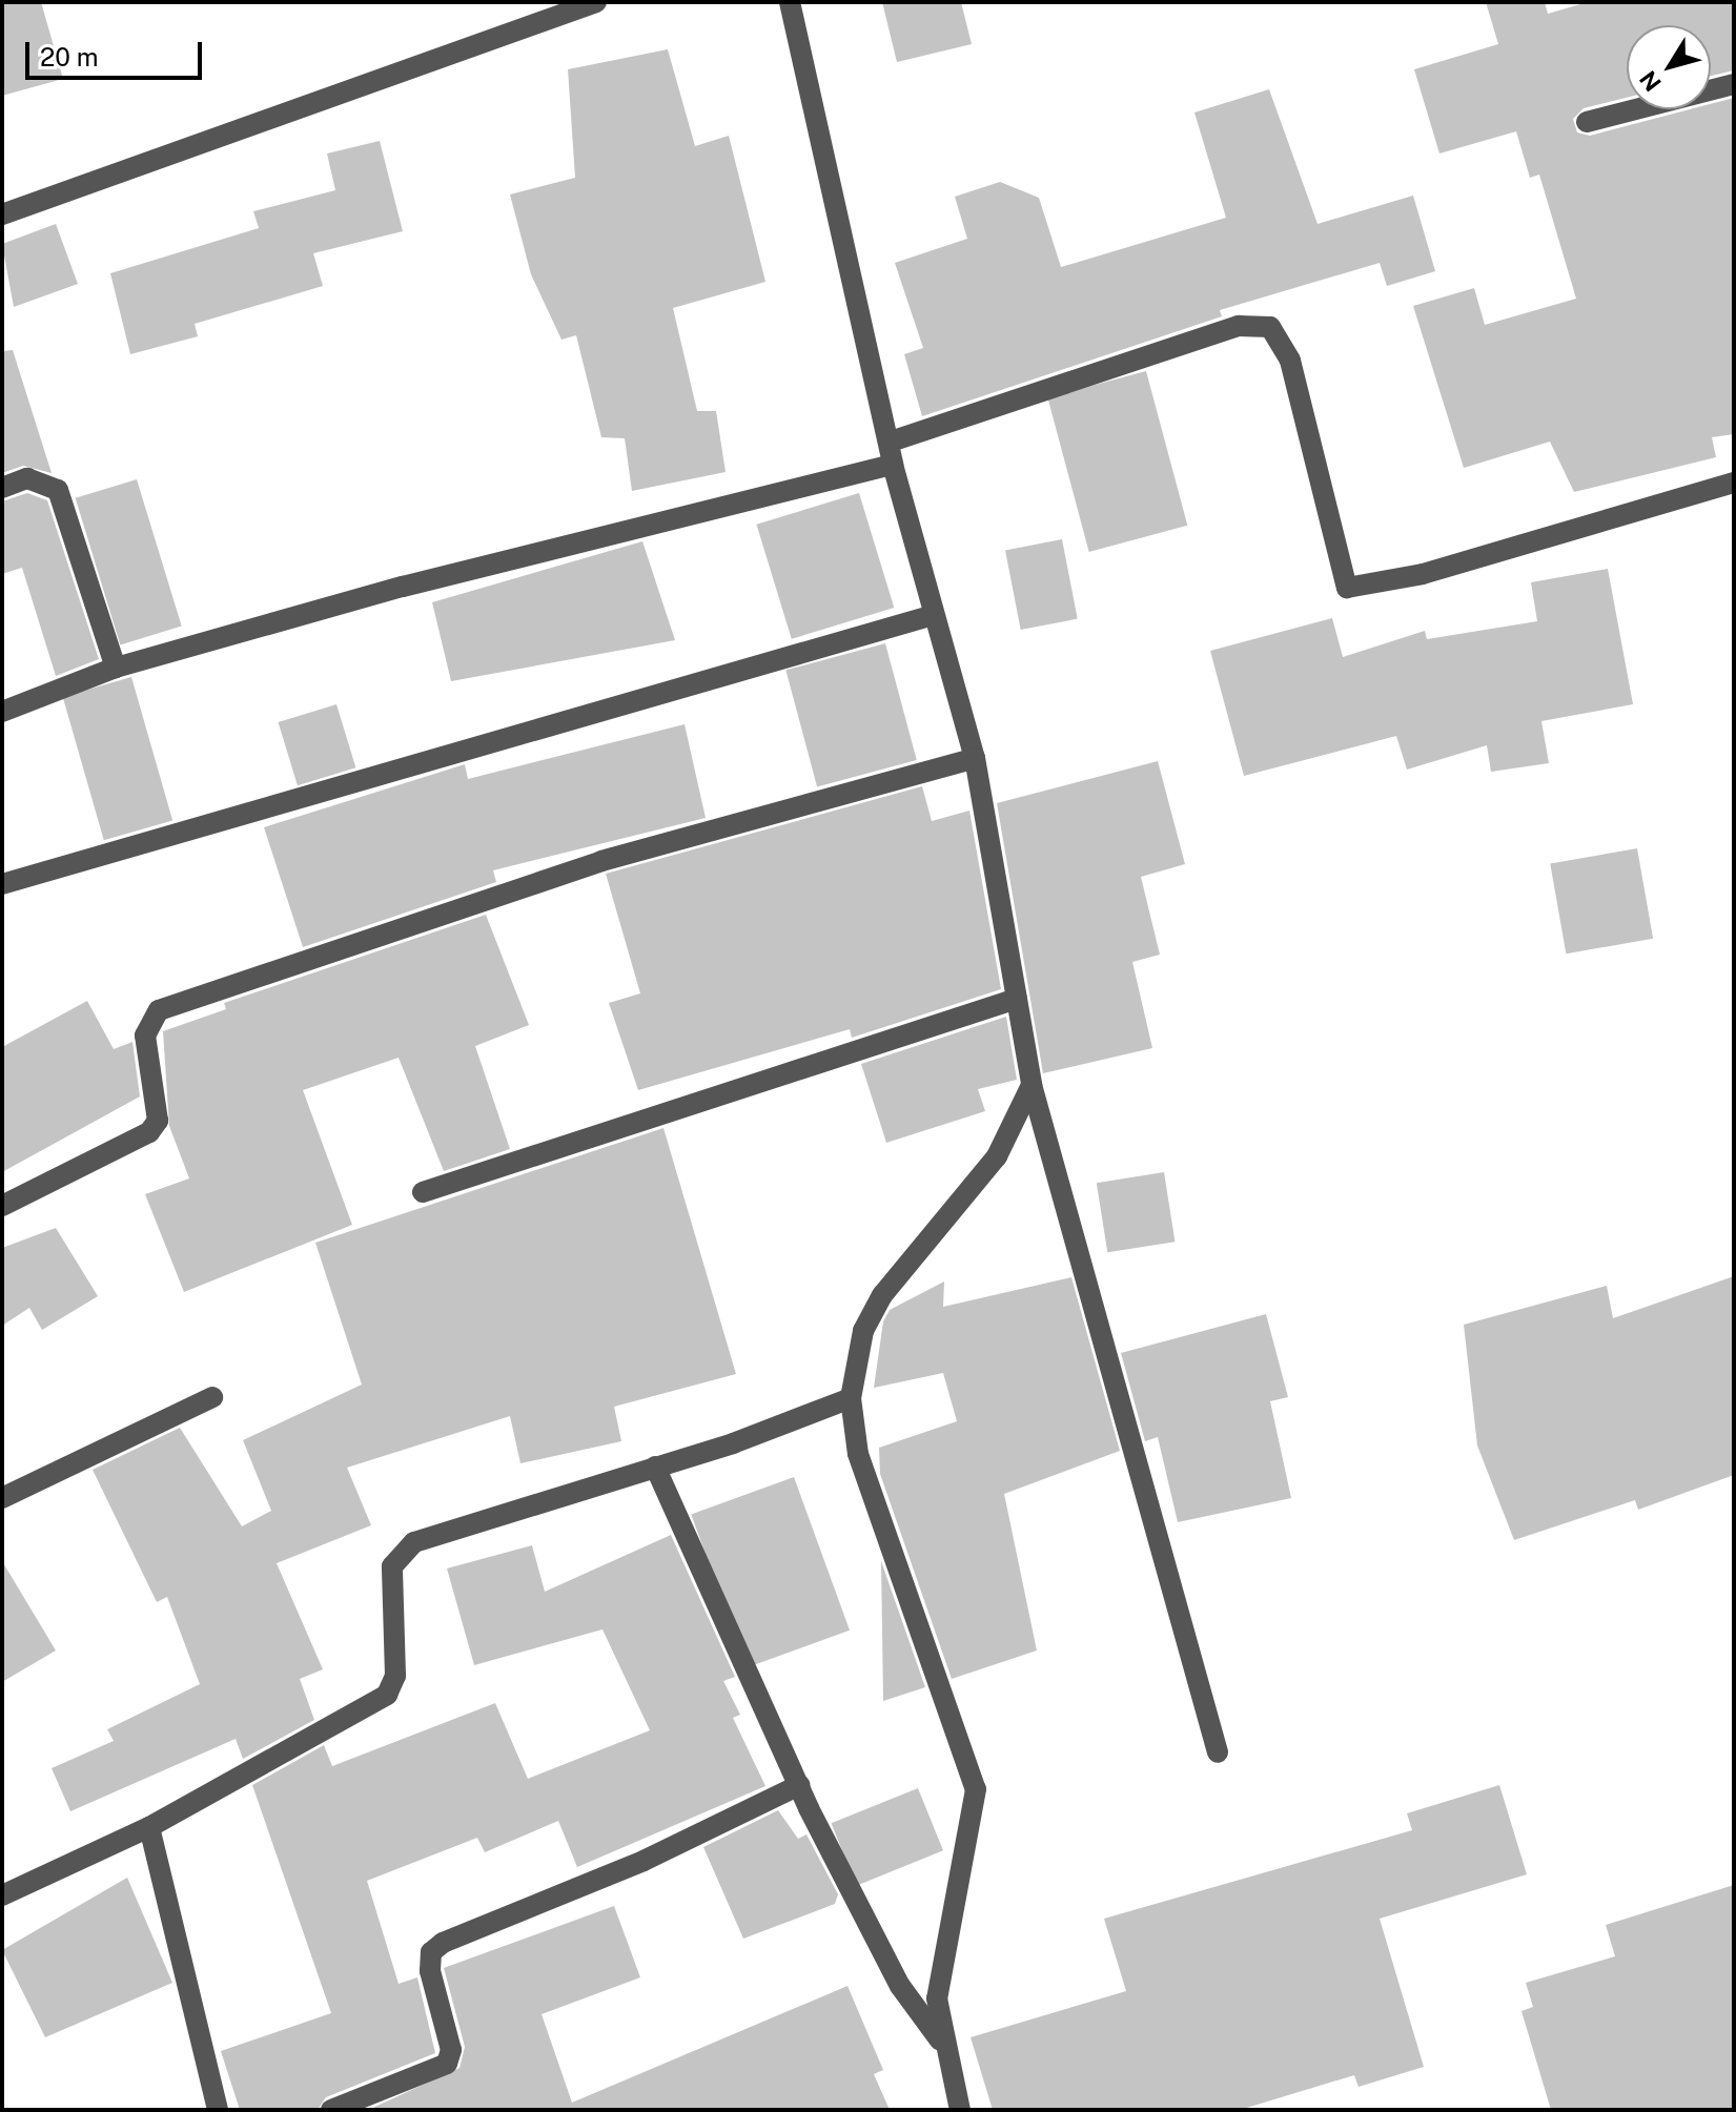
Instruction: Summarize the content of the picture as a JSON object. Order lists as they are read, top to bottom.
{
  "scale_bar": "20 m",
  "north": "bottom left"
}
